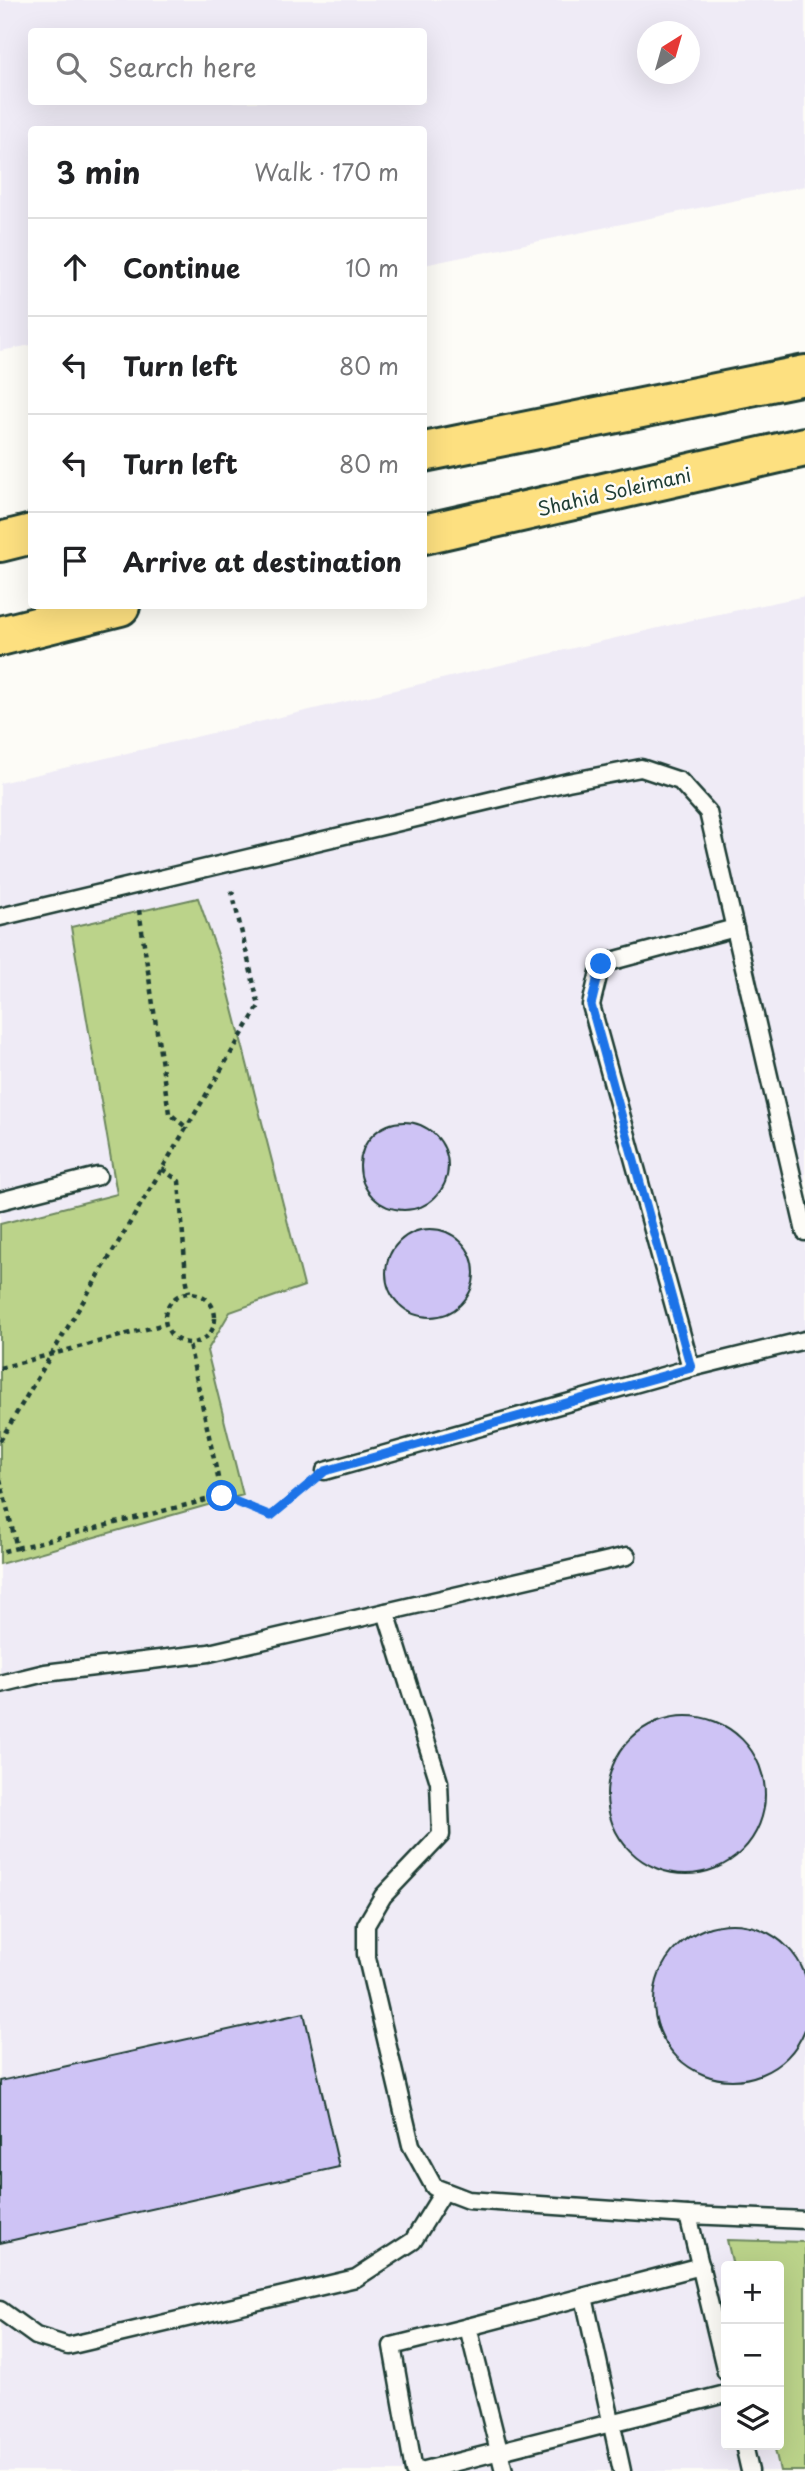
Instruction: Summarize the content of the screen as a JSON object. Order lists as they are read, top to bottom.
{
  "streets": {
    "highway": ["Shahid Soleimani"]
  },
  "north": "top right",
  "page": {
    "search": "Search here",
    "heading": ["3 min", "Walk · 170 m"],
    "list": [
      ["Continue", "10 m"],
      ["Turn left", "80 m"],
      ["Turn left", "80 m"],
      "Arrive at destination"
    ],
    "map_buttons": ["+", "−"]
  }
}
